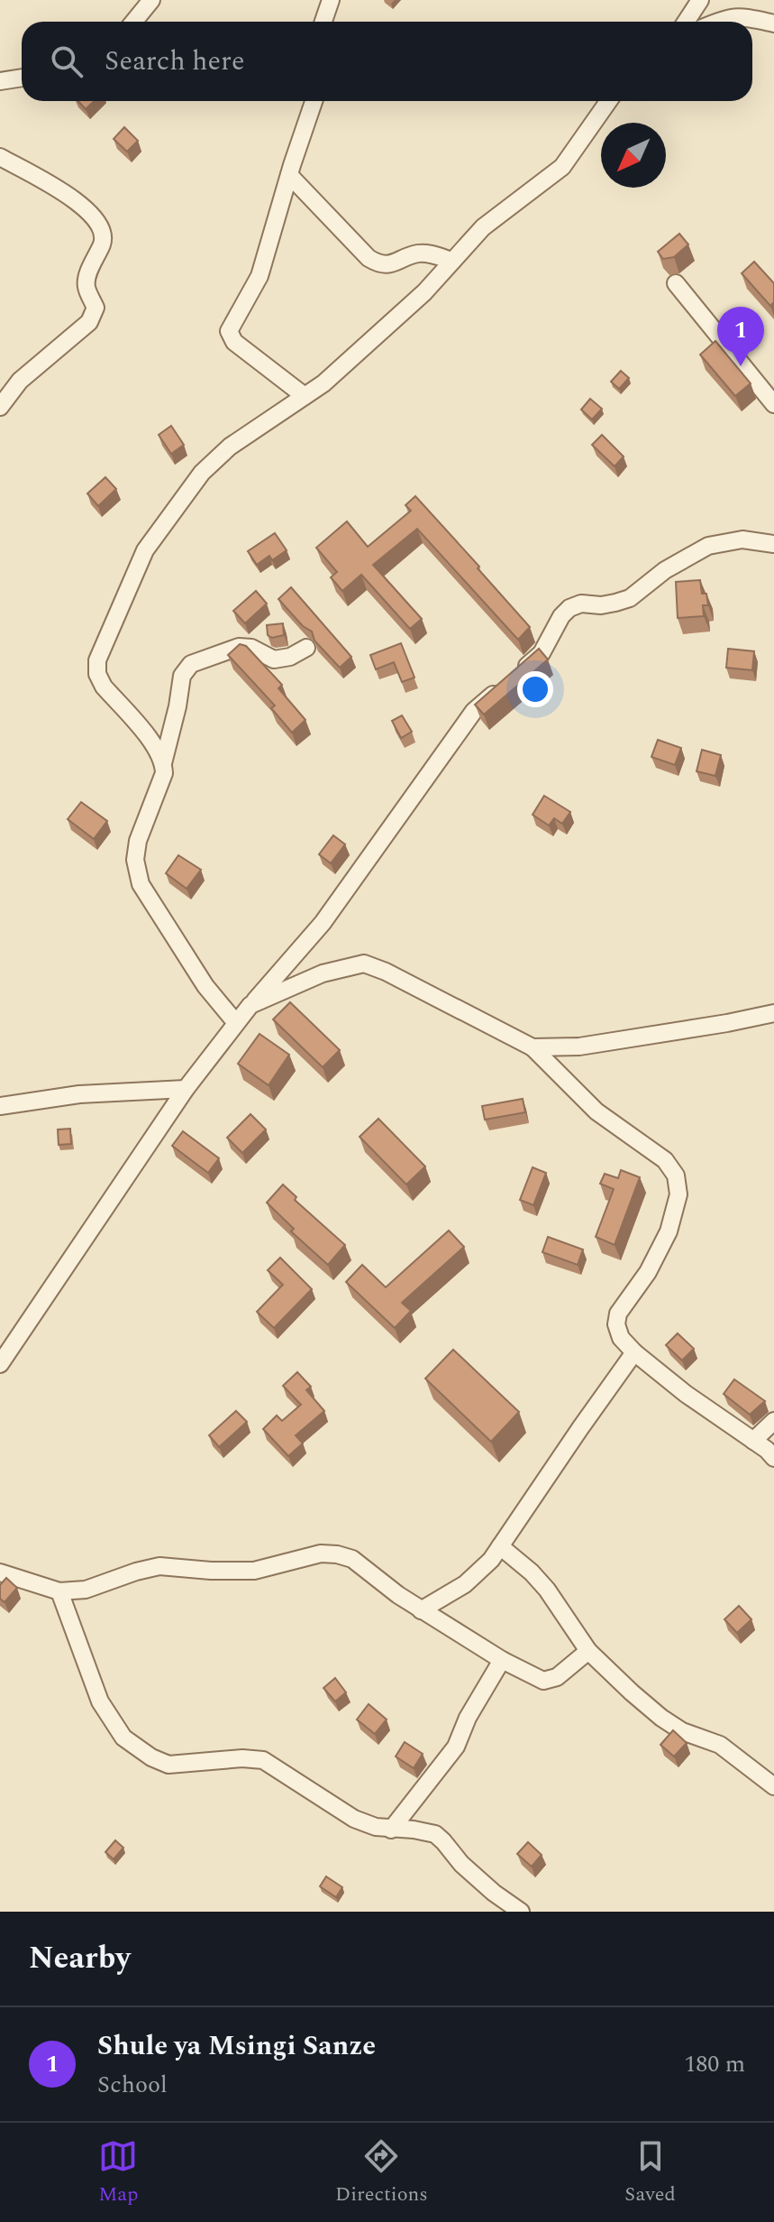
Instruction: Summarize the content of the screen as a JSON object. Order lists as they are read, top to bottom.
{
  "north": "bottom left",
  "page": {
    "search": "Search here",
    "pins": "1",
    "heading": "Nearby",
    "list": [
      {
        "mark": "1",
        "name": "Shule ya Msingi Sanze",
        "note": "School",
        "value": "180 m"
      }
    ],
    "nav": ["Map", "Directions", "Saved"]
  }
}
